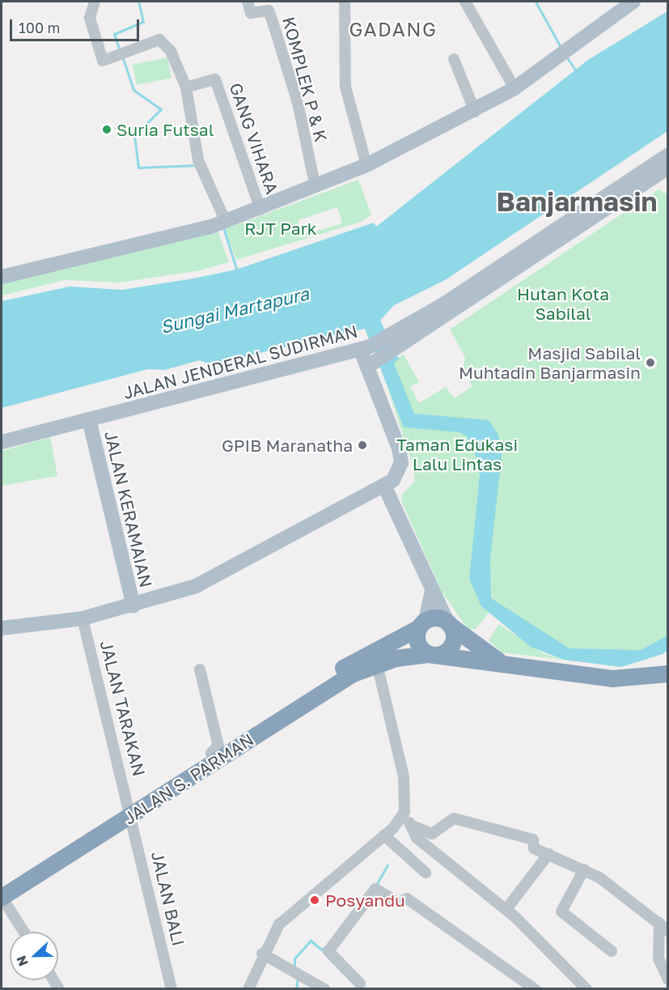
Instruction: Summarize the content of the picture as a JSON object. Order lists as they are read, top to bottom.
{
  "streets": {
    "highway": ["JALAN S. PARMAN"],
    "main road": ["JALAN JENDERAL SUDIRMAN", "JALAN KERAMAIAN"],
    "street": [
      "KOMPLEK P & K",
      "GANG VIHARA",
      "JALAN TARAKAN",
      "JALAN BALI"
    ]
  },
  "crossings": [
    ["JALAN JENDERAL SUDIRMAN", "JALAN KERAMAIAN"],
    ["JALAN TARAKAN", "JALAN S. PARMAN"],
    ["JALAN TARAKAN", "JALAN BALI"],
    ["JALAN S. PARMAN", "JALAN BALI"]
  ],
  "districts": ["GADANG", "Banjarmasin"],
  "water": ["Sungai Martapura"],
  "parks": ["RJT Park", "Hutan Kota Sabilal", "Taman Edukasi Lalu Lintas"],
  "places": [
    "Suria Futsal",
    "Masjid Sabilal Muhtadin Banjarmasin",
    "GPIB Maranatha",
    "Posyandu"
  ],
  "scale_bar": "100 m",
  "north": "left"
}
